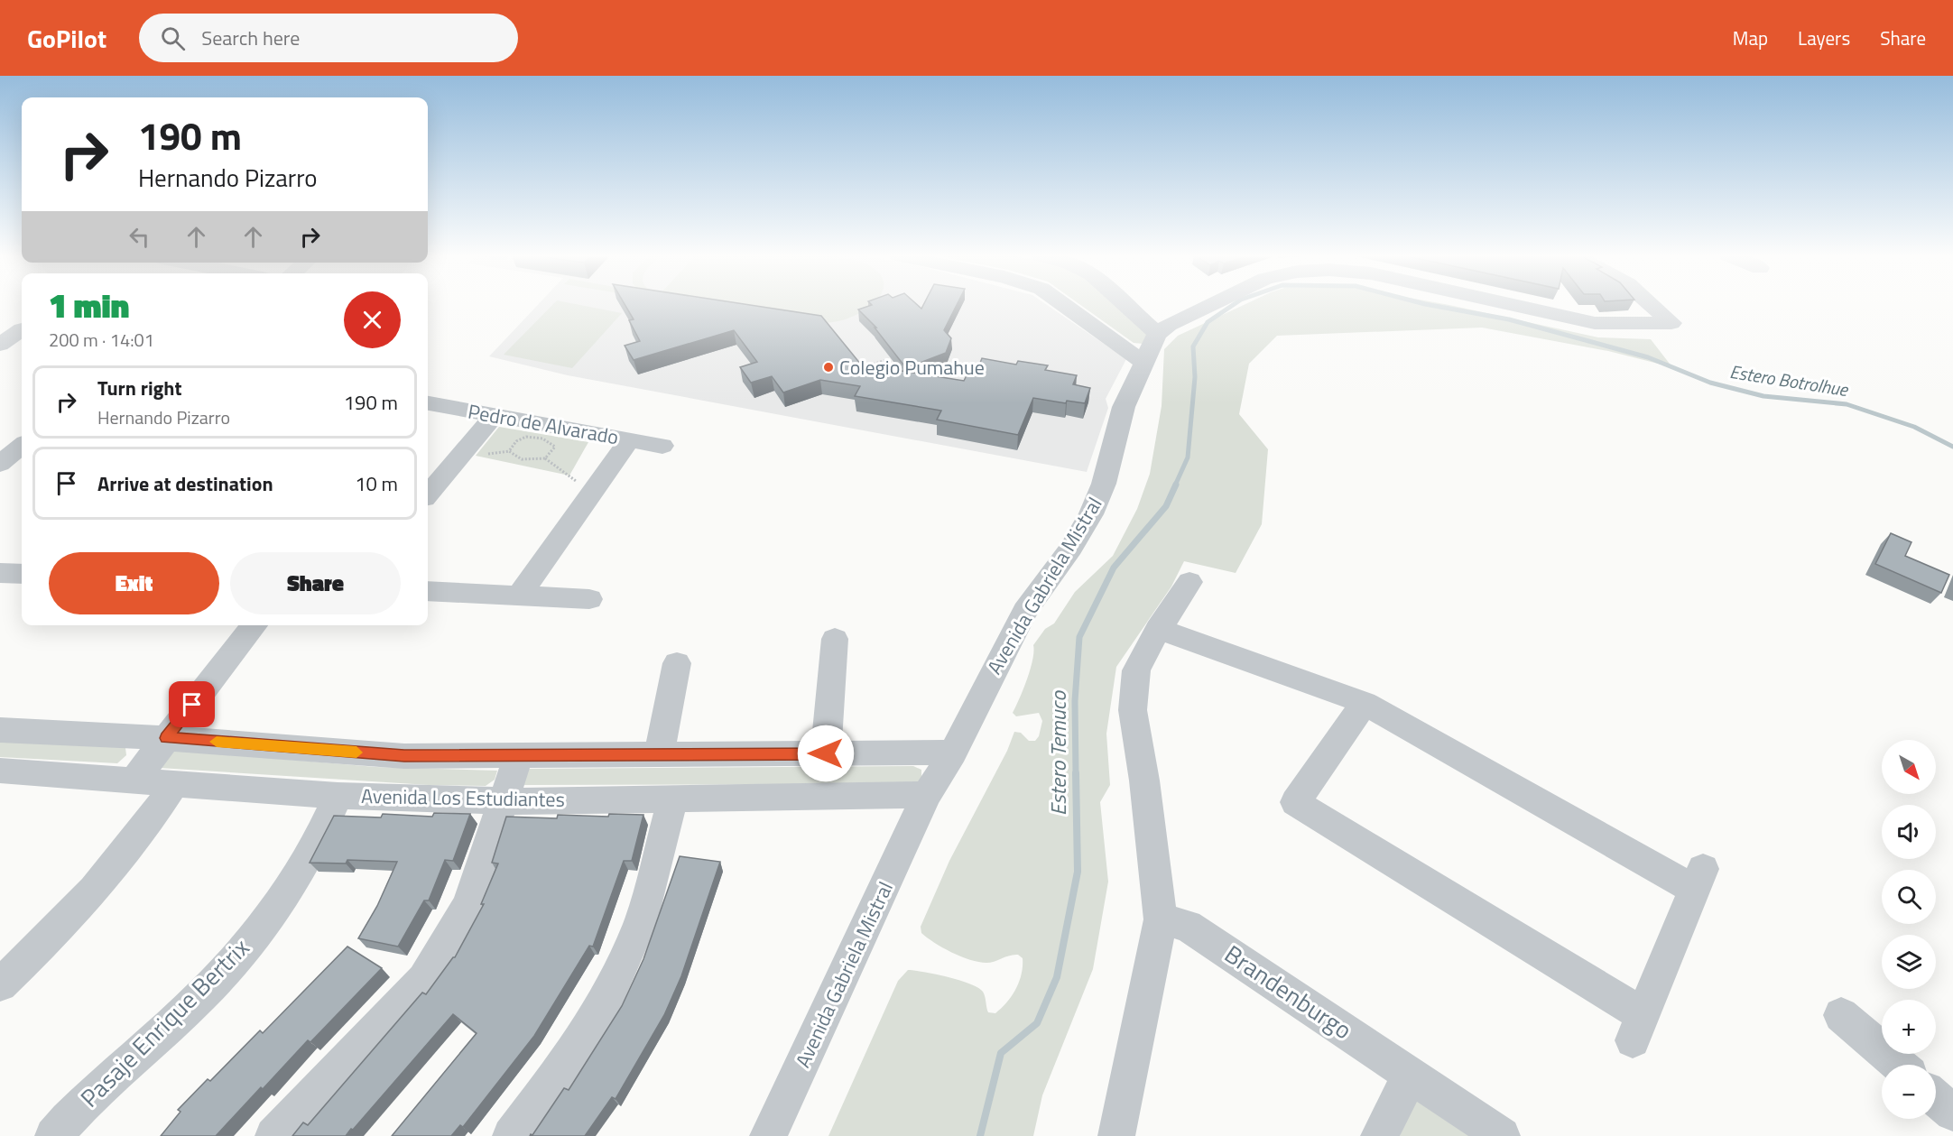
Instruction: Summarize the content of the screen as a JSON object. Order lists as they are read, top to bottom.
{
  "streets": {
    "street": [
      "Pedro de Alvarado",
      "Avenida Gabriela Mistral",
      "Avenida Los Estudiantes",
      "Brandenburgo",
      "Pasaje Enrique Bertrix"
    ]
  },
  "crossings": [
    ["Avenida Gabriela Mistral", "Avenida Los Estudiantes"],
    ["Avenida Los Estudiantes", "Pasaje Enrique Bertrix"]
  ],
  "water": ["Estero Botrolhue", "Estero Temuco"],
  "places": ["Colegio Pumahue"],
  "north": "bottom right",
  "page": {
    "header": "GoPilot",
    "search": "Search here",
    "nav": ["Map", "Layers", "Share"],
    "turn": ["190 m", "Hernando Pizarro"],
    "heading": ["1 min", "200 m · 14:01"],
    "list": [
      {
        "name": "Turn right",
        "note": "Hernando Pizarro",
        "value": "190 m"
      },
      {
        "name": "Arrive at destination",
        "value": "10 m"
      }
    ],
    "buttons": ["Exit", "Share"],
    "map_buttons": ["+", "−"]
  }
}
